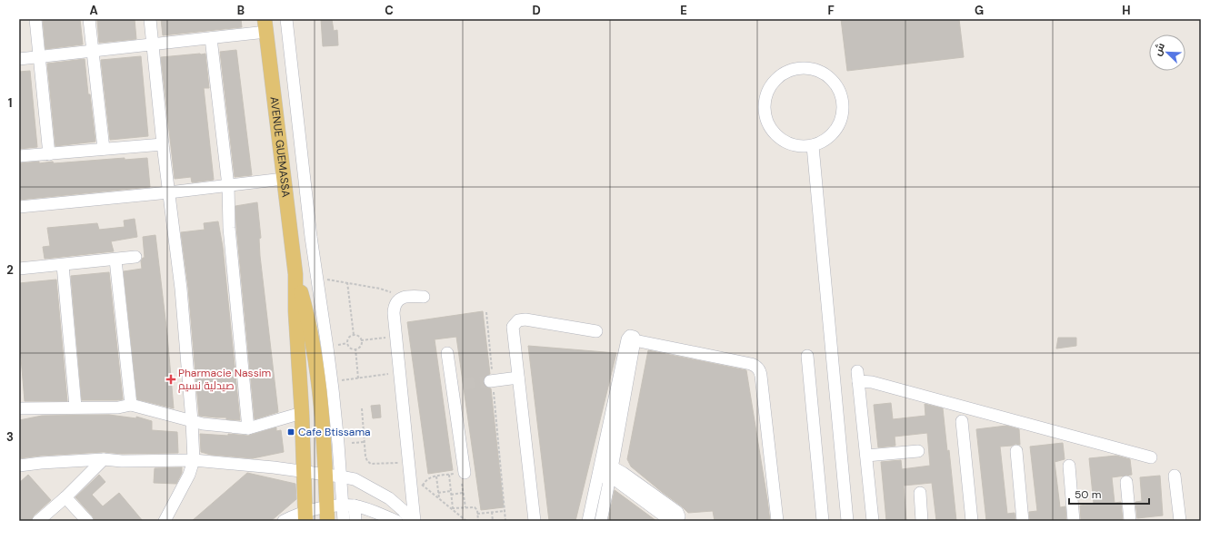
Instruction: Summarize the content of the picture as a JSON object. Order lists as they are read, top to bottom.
{
  "streets": {
    "main road": ["AVENUE GUEMASSA"]
  },
  "places": {
    "health": ["Pharmacie Nassim صيدلية نسيم"],
    "transit": ["Cafe Btissama"]
  },
  "scale_bar": "50 m",
  "north": "top left",
  "grid": {
    "columns": [
      "A",
      "B",
      "C",
      "D",
      "E",
      "F",
      "G",
      "H"
    ],
    "rows": ["1", "2", "3"]
  }
}
